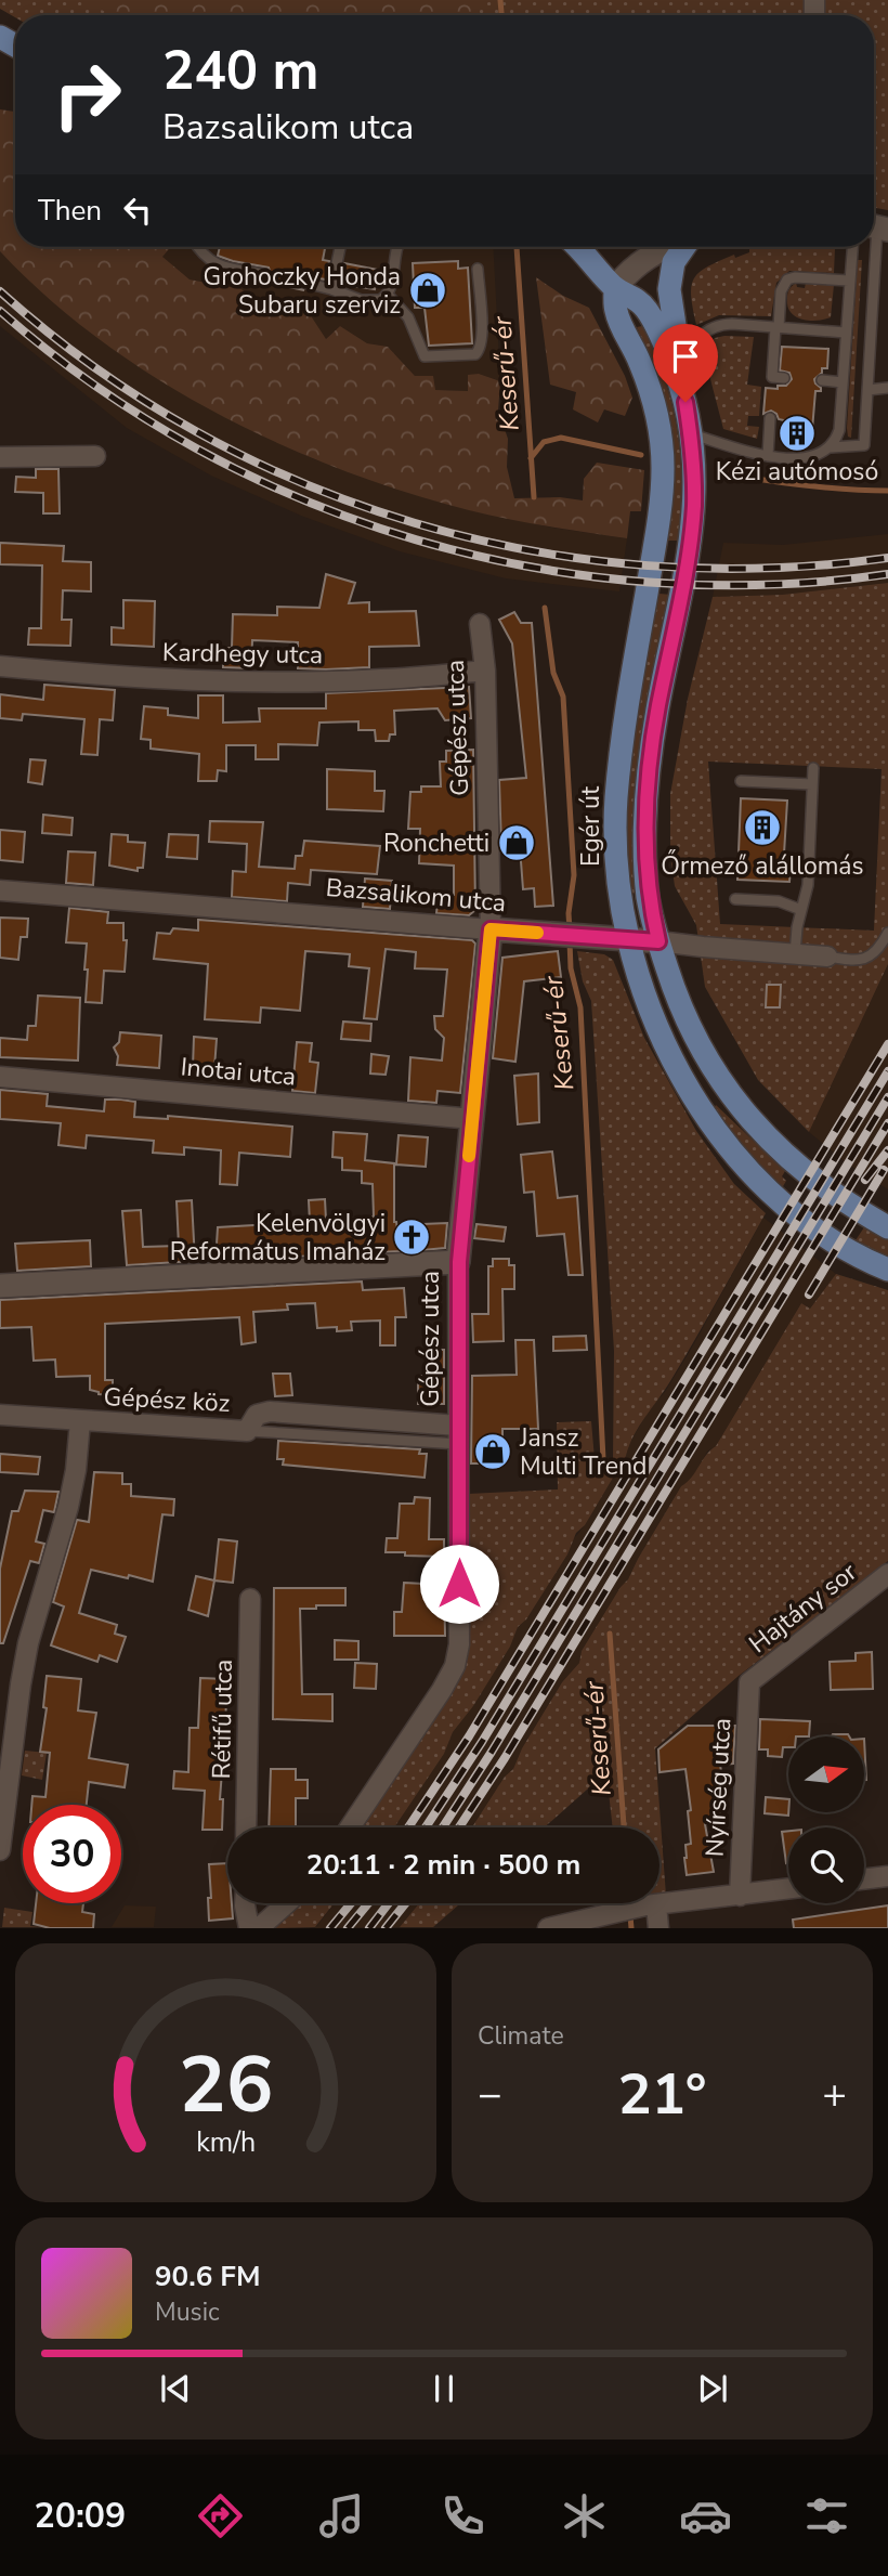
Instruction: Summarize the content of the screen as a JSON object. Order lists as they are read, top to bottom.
{
  "streets": {
    "main road": ["Egér út"],
    "street": [
      "Kardhegy utca",
      "Gépész utca",
      "Bazsalikom utca",
      "Inotai utca",
      "Gépész köz",
      "Hajtány sor",
      "Rétifű utca",
      "Nyírség utca"
    ]
  },
  "crossings": [
    ["Kardhegy utca", "Gépész utca"],
    ["Gépész utca", "Bazsalikom utca"],
    ["Gépész utca", "Inotai utca"],
    ["Gépész utca", "Gépész köz"],
    ["Egér út", "Bazsalikom utca"],
    ["Hajtány sor", "Nyírség utca"]
  ],
  "water": ["Keserű-ér"],
  "places": {
    "shop": ["Grohoczky Honda Subaru szerviz", "Ronchetti", "Jansz Multi Trend"],
    "building": ["Kézi autómosó", "Őrmező alállomás"],
    "church": ["Kelenvölgyi Református Imaház"]
  },
  "north": "right",
  "page": {
    "turn": ["240 m", "Bazsalikom utca"],
    "then": "Then",
    "limit": "30",
    "trip": "20:11 · 2 min · 500 m",
    "tile": "Climate",
    "heat": ["−", "21°", "+"],
    "song": ["90.6 FM", "Music"],
    "tabs": "20:09",
    "gauge": ["26", "km/h"]
  }
}
